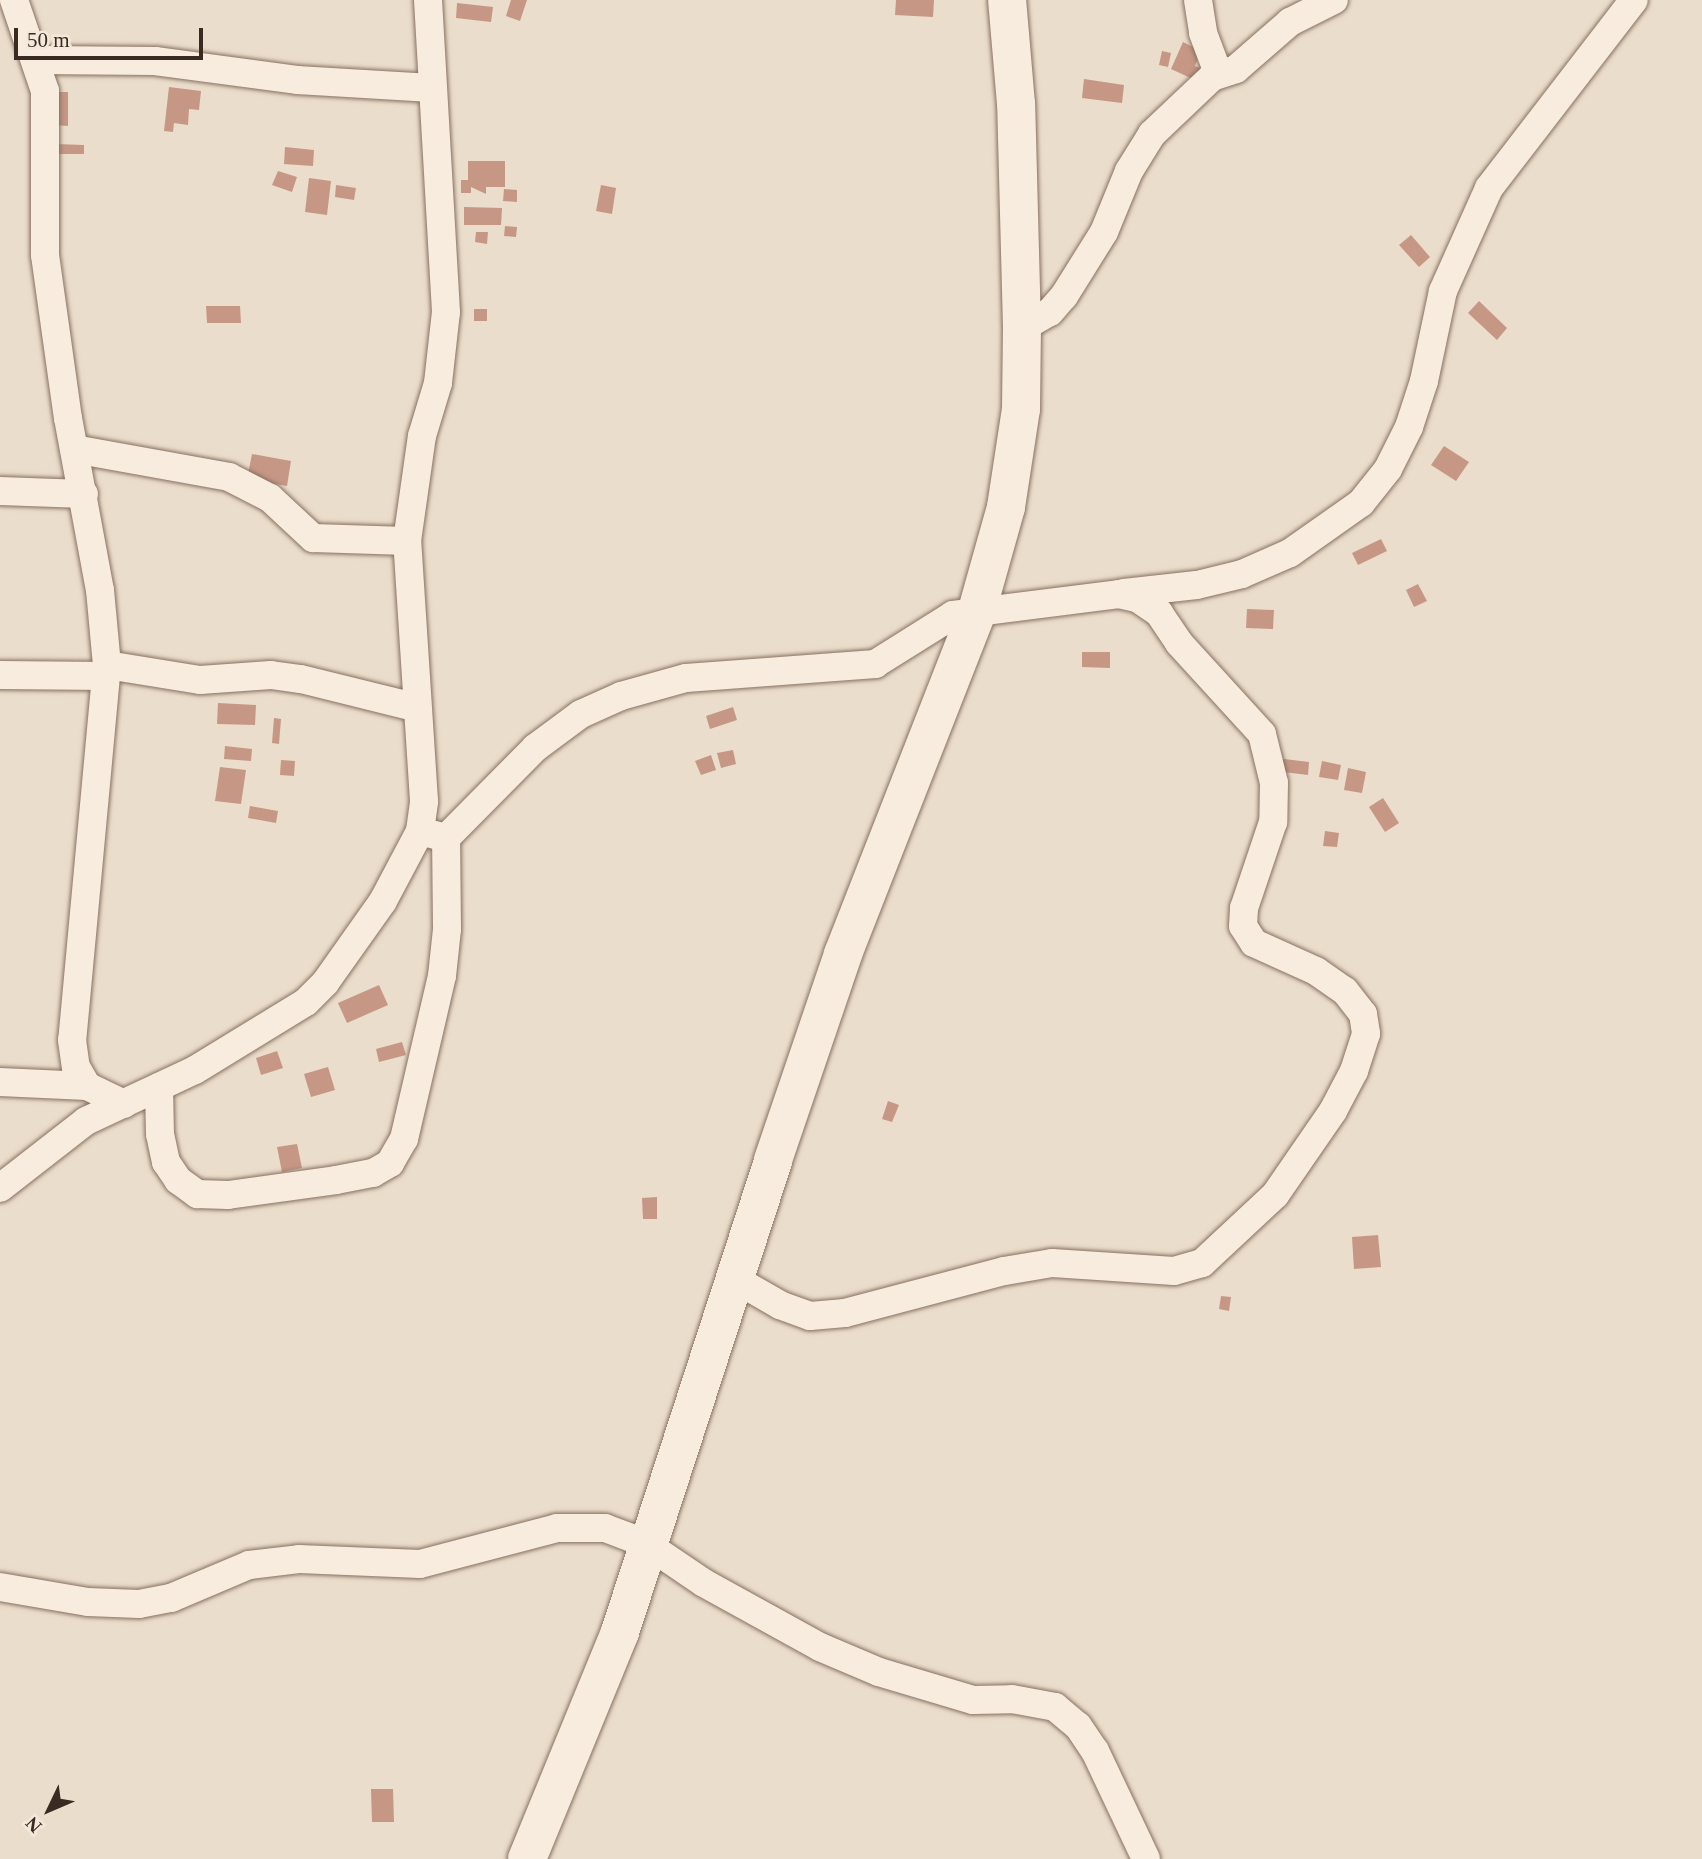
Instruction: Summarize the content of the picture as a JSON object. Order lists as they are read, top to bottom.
{
  "scale_bar": "50 m",
  "north": "bottom left"
}
